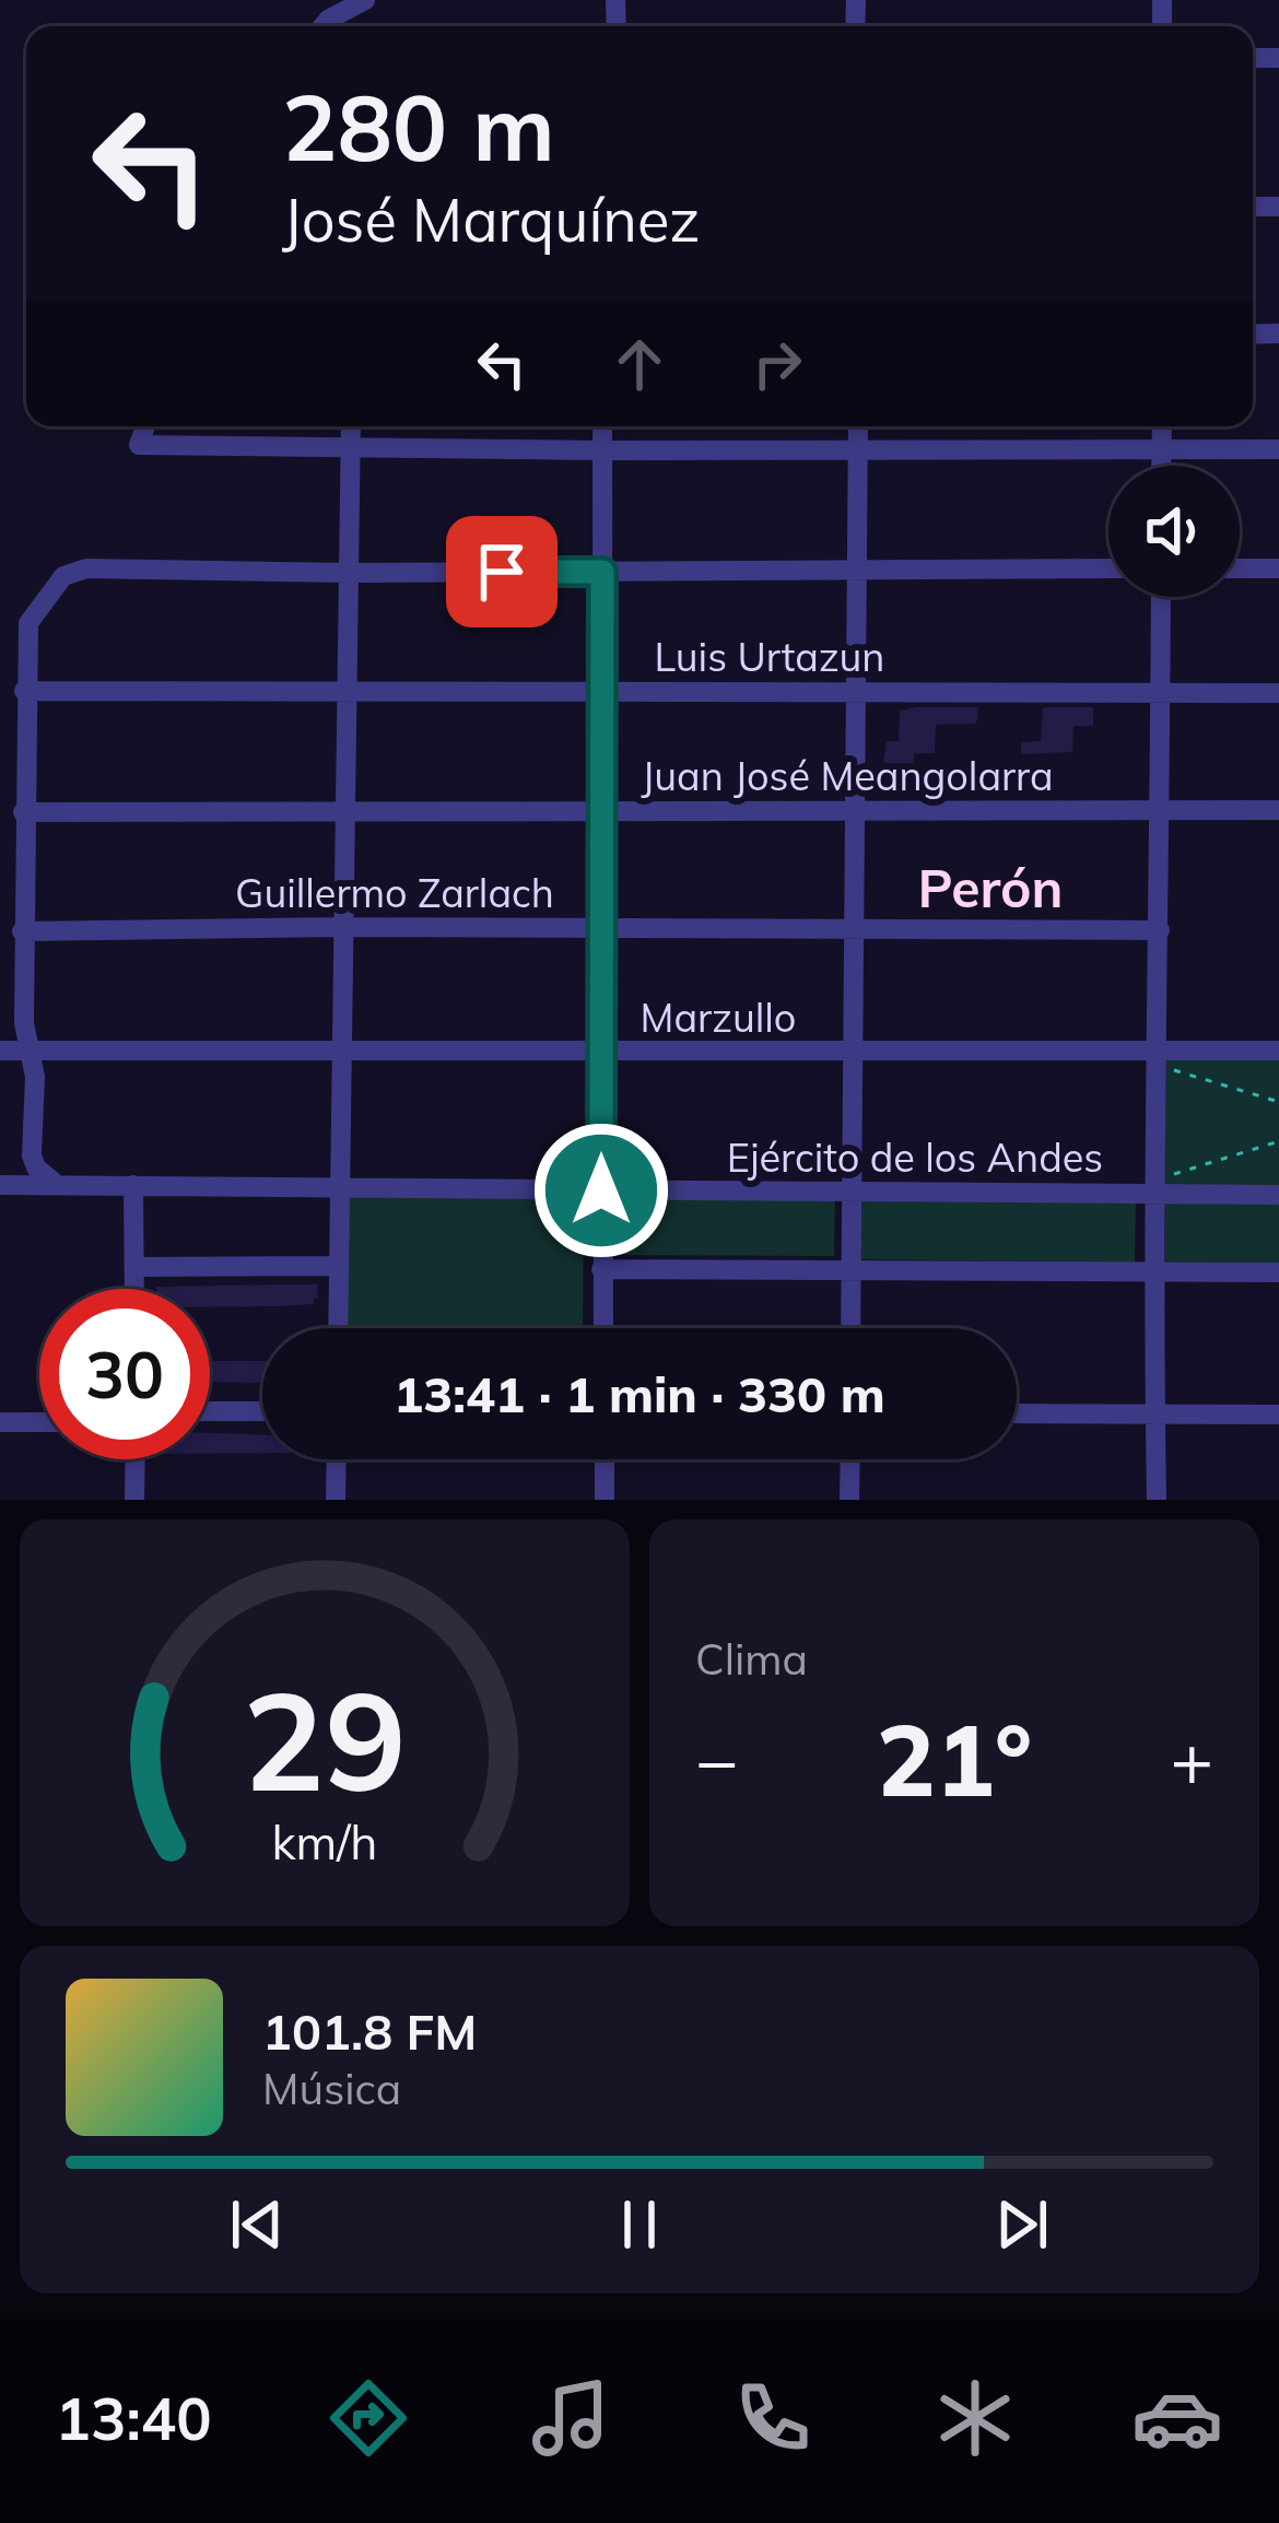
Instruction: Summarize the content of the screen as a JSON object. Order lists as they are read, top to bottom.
{
  "streets": {
    "street": [
      "Luis Urtazun",
      "Juan José Meangolarra",
      "Guillermo Zarlach",
      "Marzullo",
      "Ejército de los Andes"
    ]
  },
  "districts": ["Perón"],
  "page": {
    "turn": ["280 m", "José Marquínez"],
    "limit": "30",
    "trip": "13:41 · 1 min · 330 m",
    "tile": "Clima",
    "heat": ["−", "21°", "+"],
    "song": ["101.8 FM", "Música"],
    "tabs": "13:40",
    "gauge": ["29", "km/h"]
  }
}
